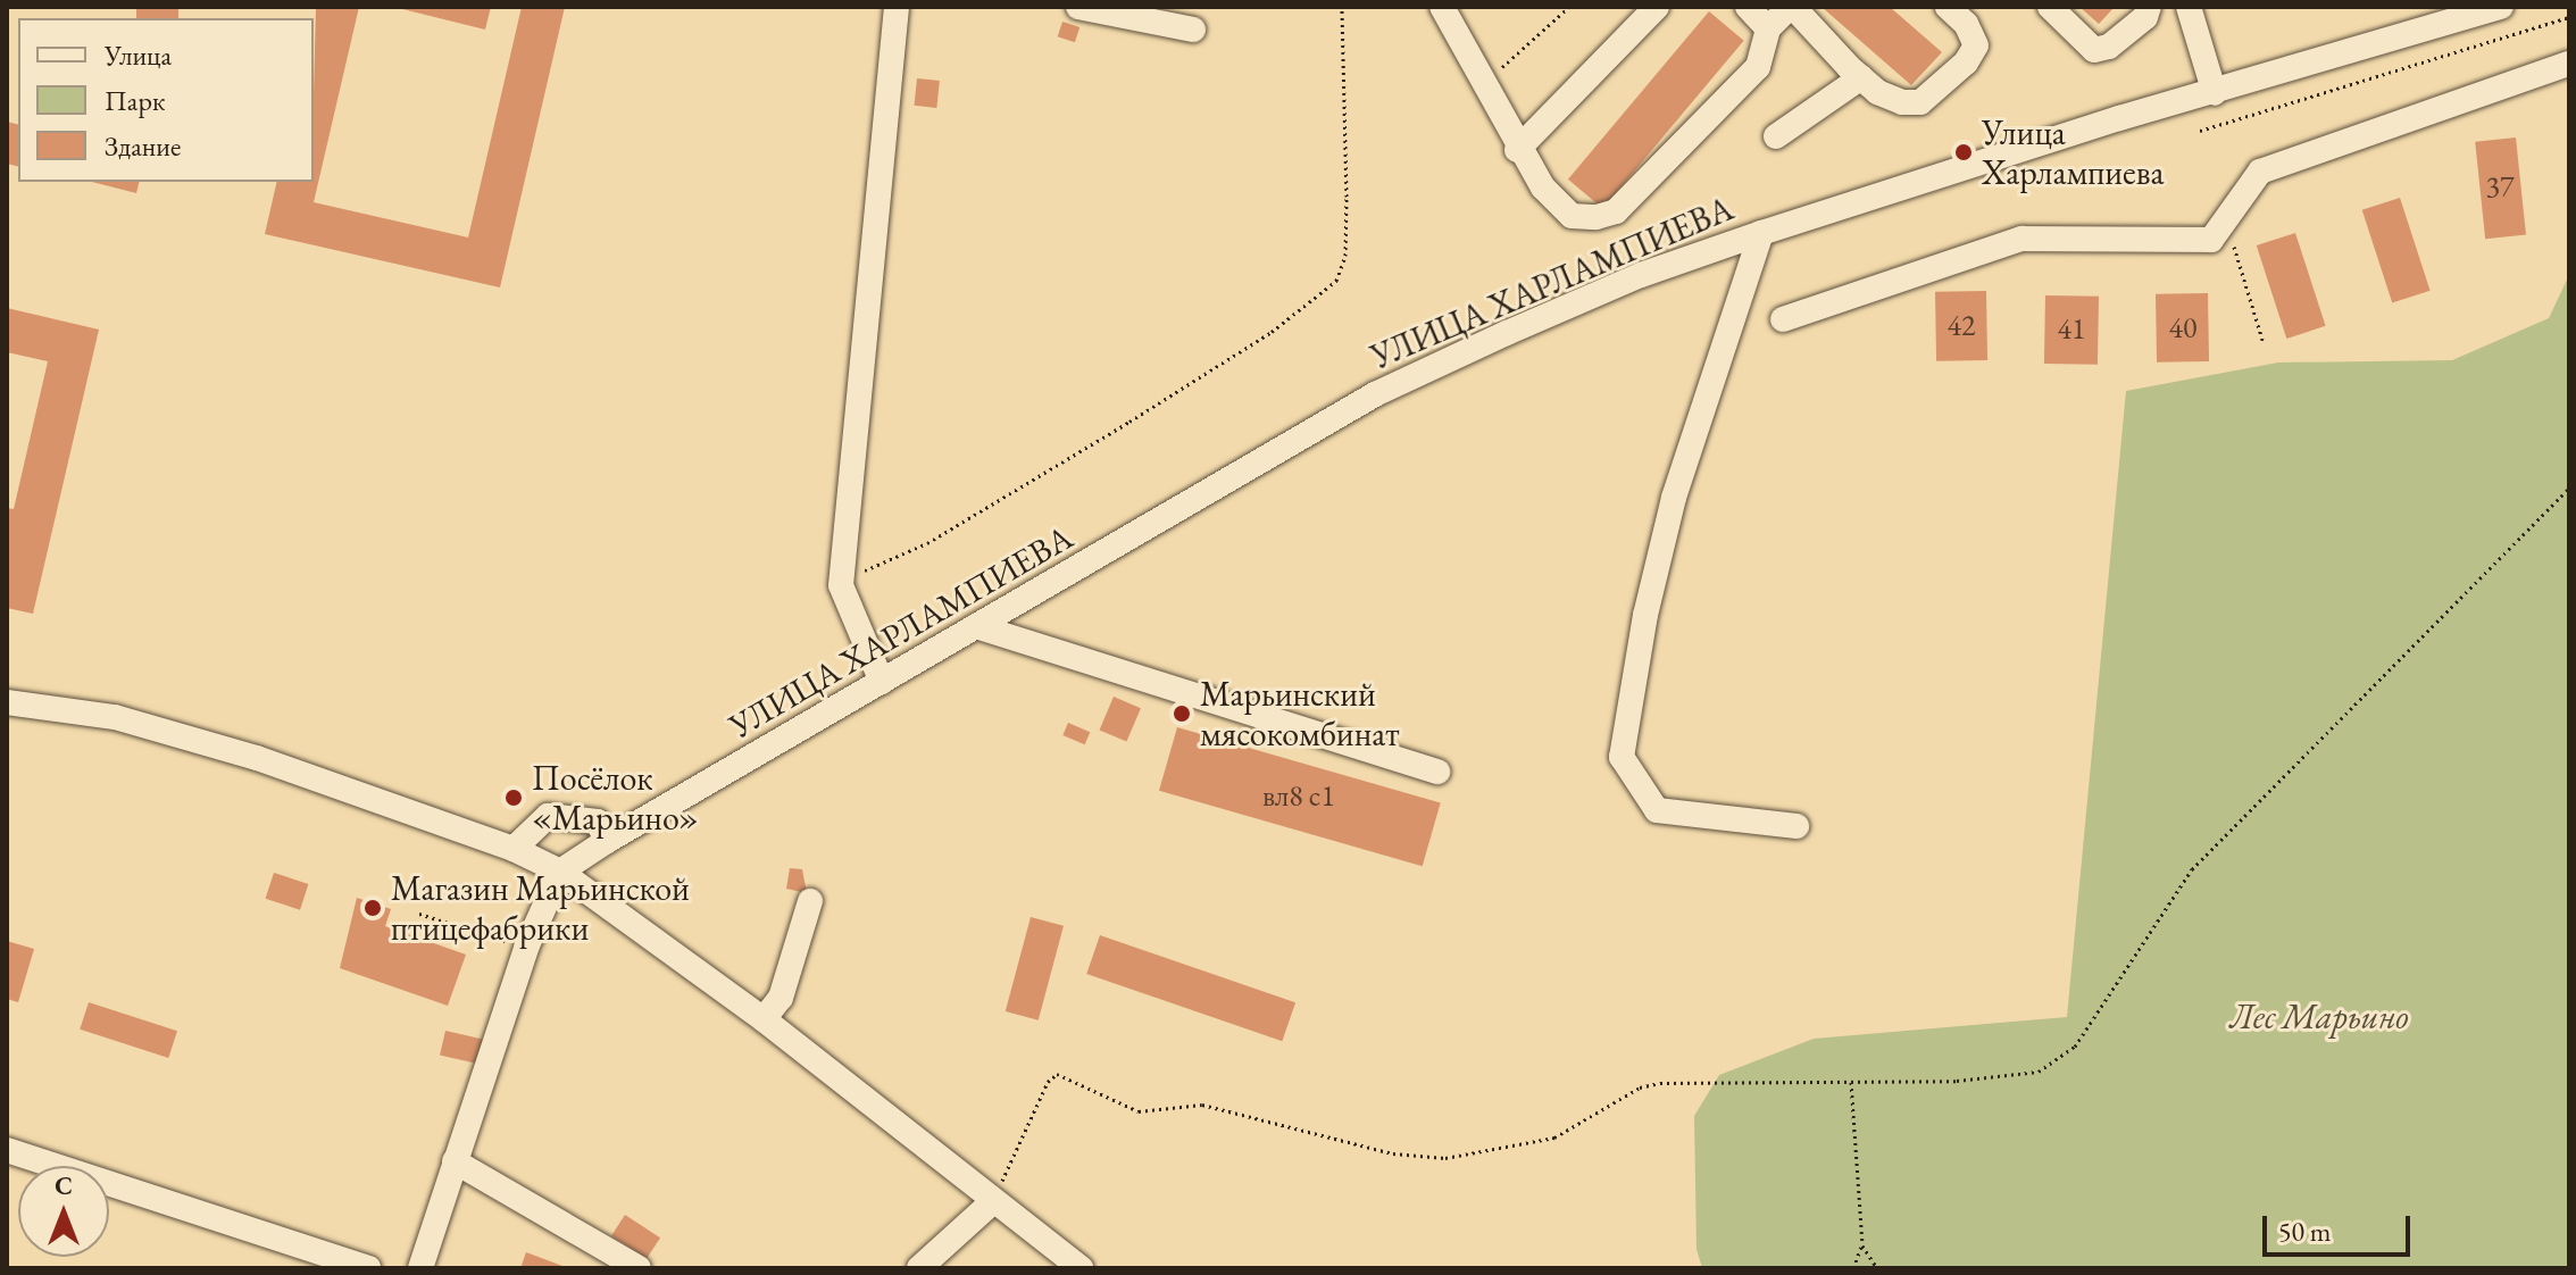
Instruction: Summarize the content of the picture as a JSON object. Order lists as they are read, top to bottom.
{
  "streets": {
    "street": ["УЛИЦА ХАРЛАМПИЕВА"]
  },
  "parks": ["Лес Марьино"],
  "places": [
    "Улица Харлампиева",
    "Марьинский мясокомбинат",
    "Посёлок «Марьино»",
    "Магазин Марьинской птицефабрики"
  ],
  "house_numbers": [
    "37",
    "42",
    "40",
    "41",
    "вл8 с1"
  ],
  "legend": ["Улица", "Парк", "Здание"],
  "scale_bar": "50 m",
  "north": "top"
}
